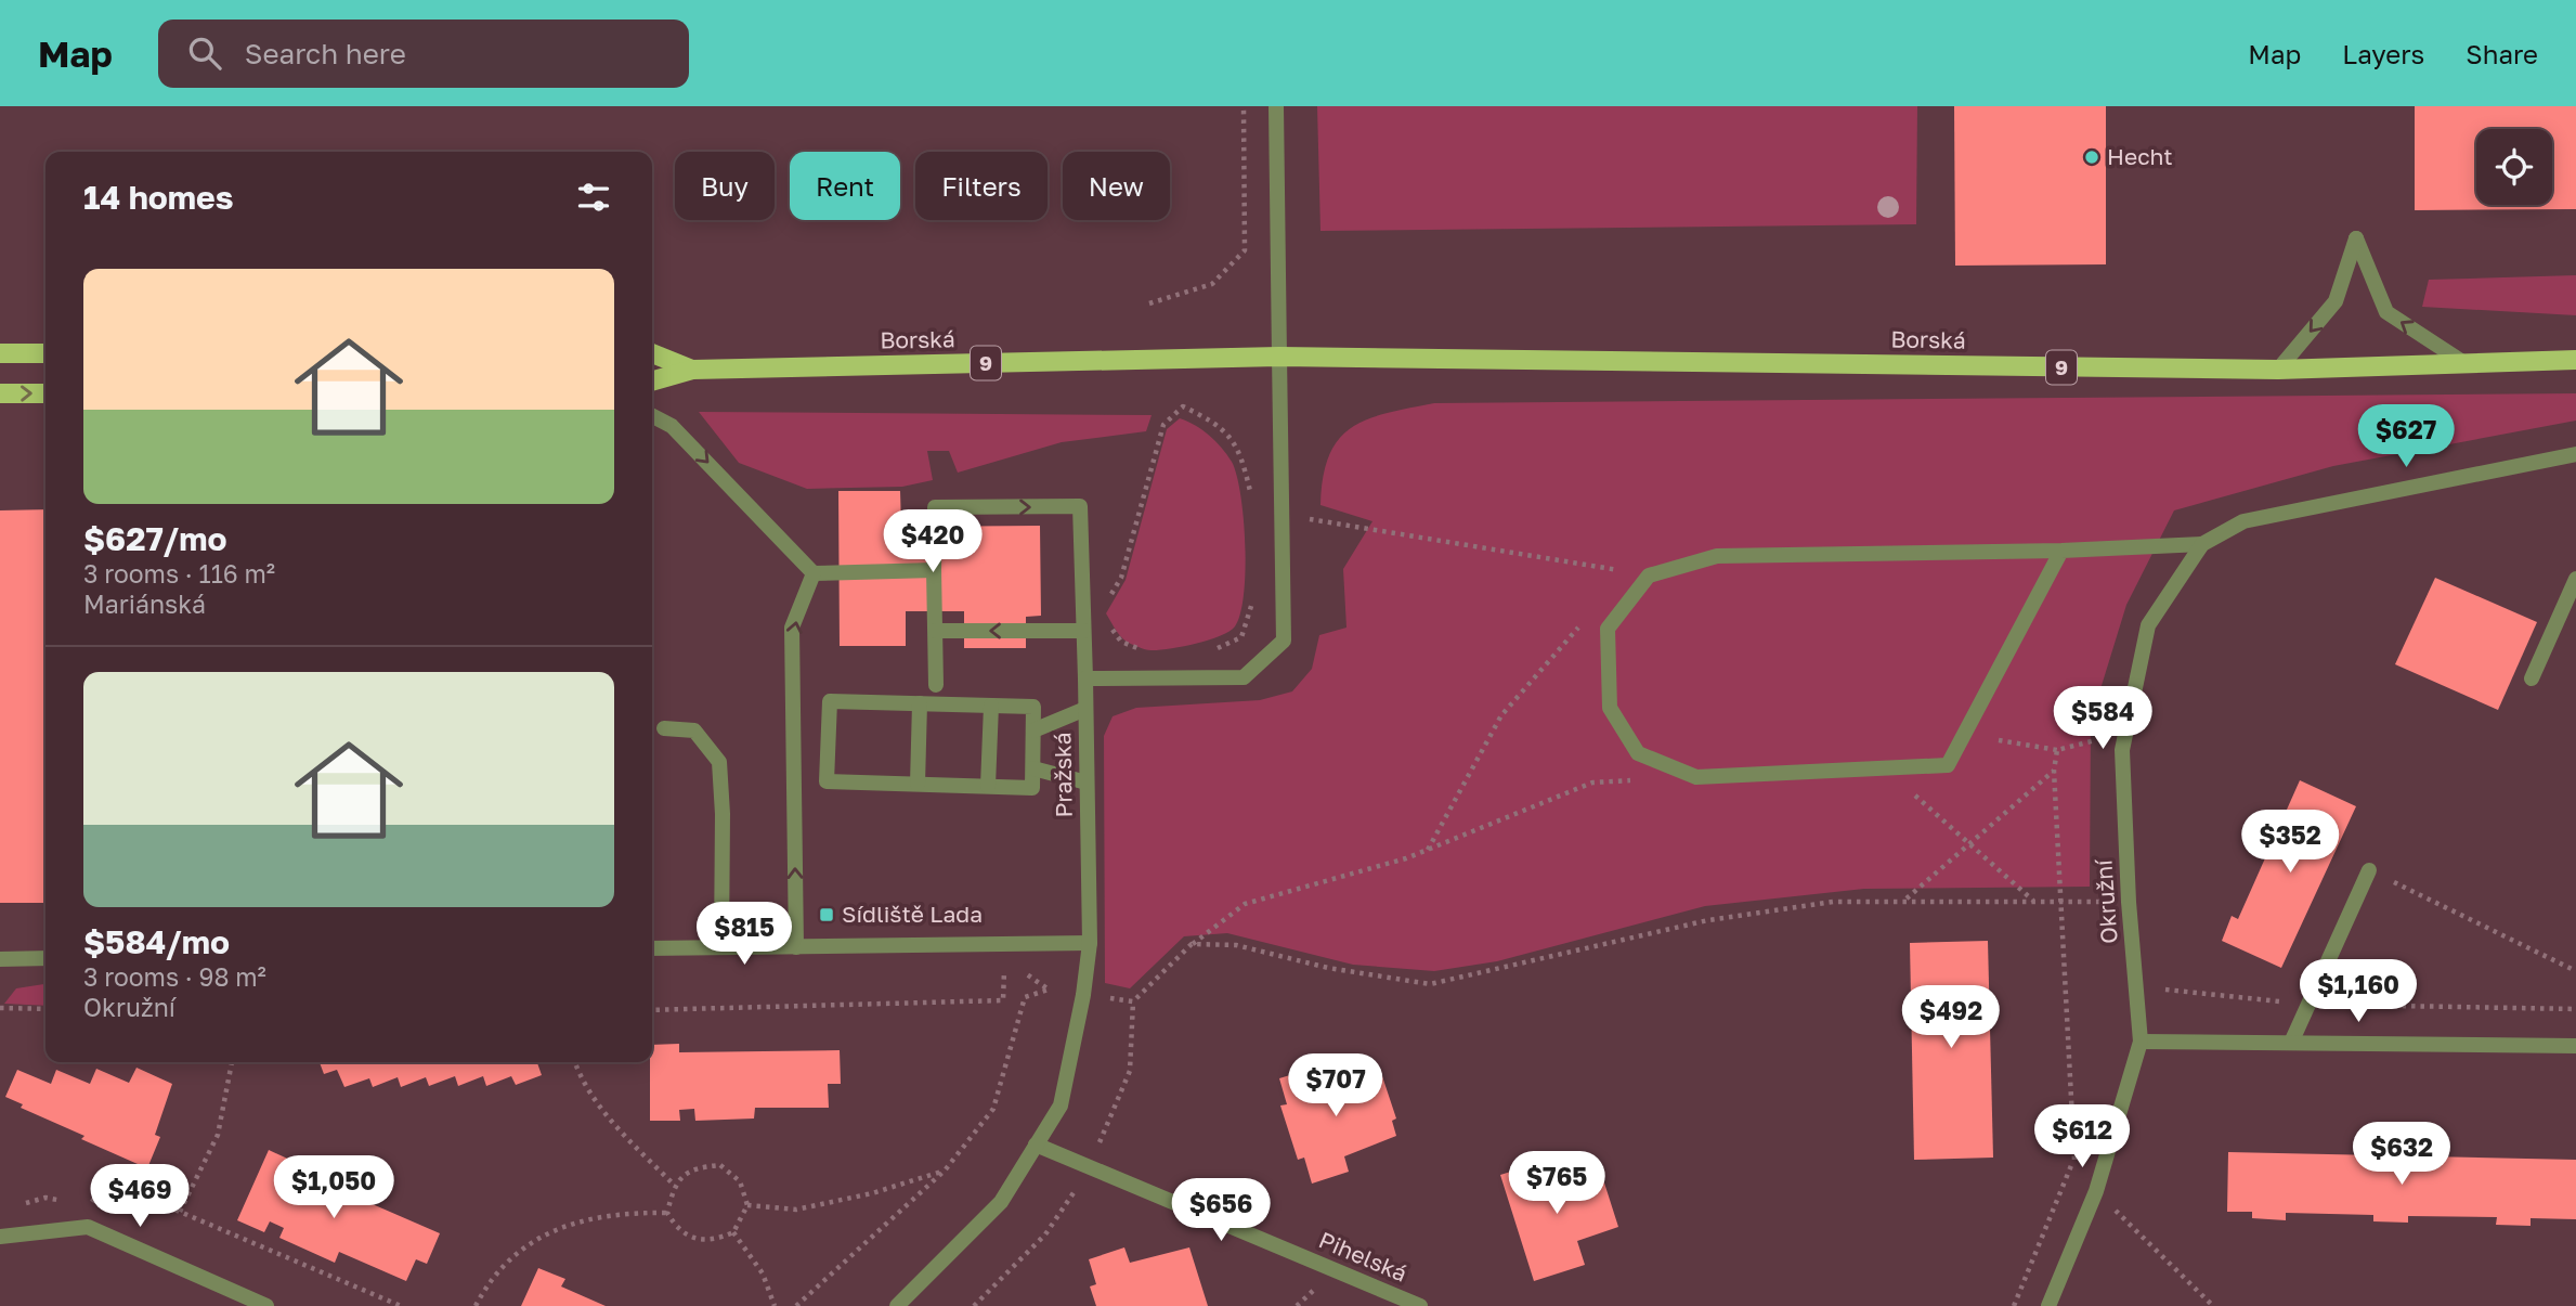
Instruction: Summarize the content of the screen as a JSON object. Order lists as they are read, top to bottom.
{
  "streets": {
    "main road": ["Borská", "9"],
    "street": ["Pražská", "Okružní", "Pihelská"]
  },
  "crossings": [
    ["Pražská", "Pihelská"]
  ],
  "places": {
    "other": ["Hecht"],
    "transit": ["Sídliště Lada"]
  },
  "page": {
    "header": "Map",
    "search": "Search here",
    "nav": ["Map", "Layers", "Share"],
    "chip": [
      "Buy",
      "Rent",
      "Filters",
      "New"
    ],
    "heading": "14 homes",
    "list": [
      {
        "name": "$627/mo",
        "note": "3 rooms · 116 m² · Mariánská"
      },
      {
        "name": "$584/mo",
        "note": "3 rooms · 98 m² · Okružní"
      }
    ],
    "price": [
      "$627",
      "$420",
      "$584",
      "$352",
      "$815",
      "$1,160",
      "$492",
      "$707",
      "$612",
      "$632",
      "$765",
      "$1,050",
      "$469",
      "$656"
    ]
  }
}
